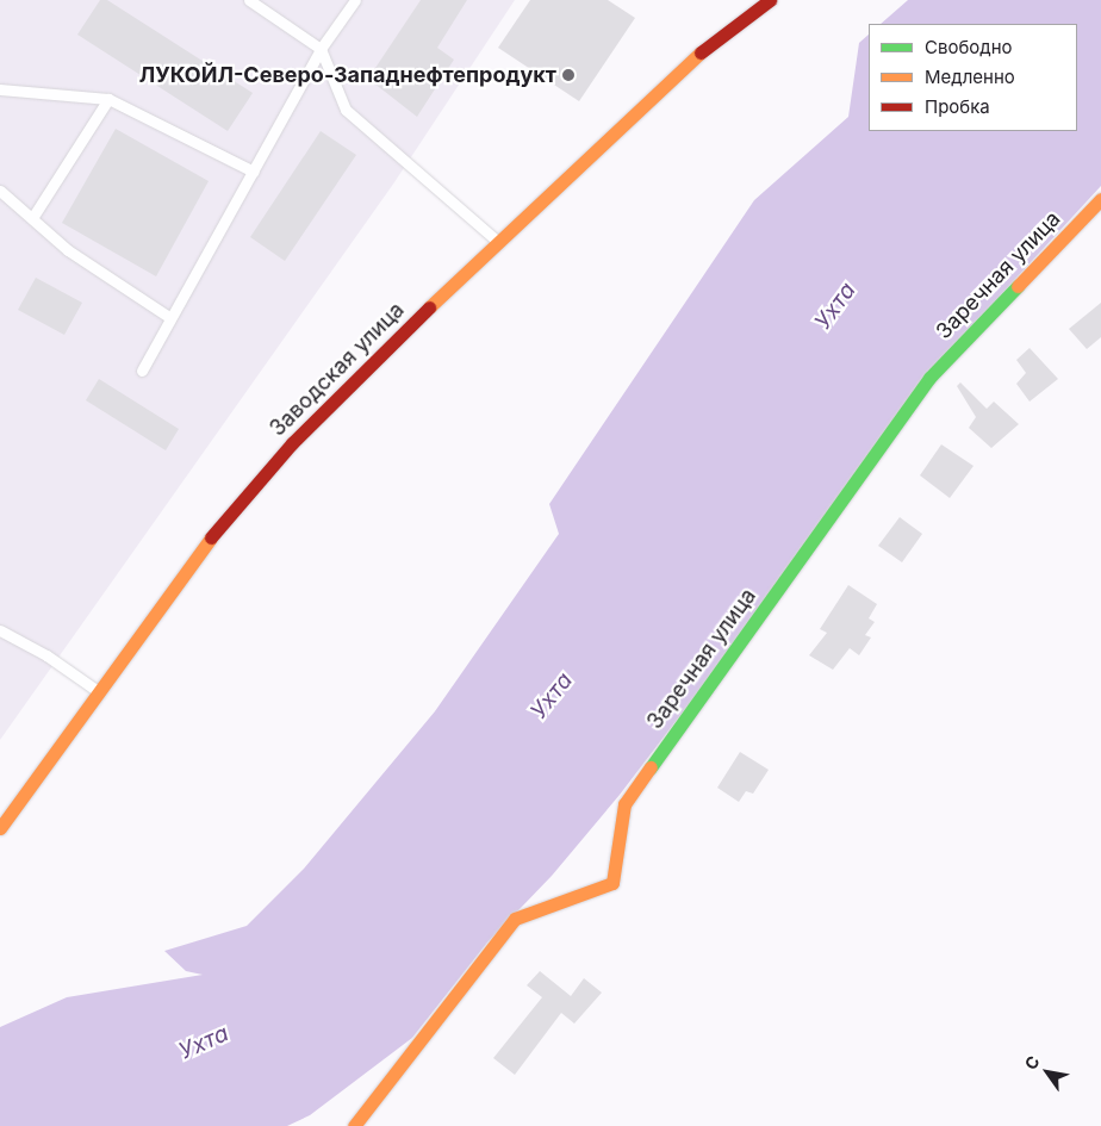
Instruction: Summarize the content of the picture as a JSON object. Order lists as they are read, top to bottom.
{
  "streets": {
    "street": ["Заречная улица", "Заводская улица"]
  },
  "water": ["Ухта"],
  "places": ["ЛУКОЙЛ-Северо-Западнефтепродукт"],
  "legend": ["Свободно", "Медленно", "Пробка"],
  "north": "top left"
}
